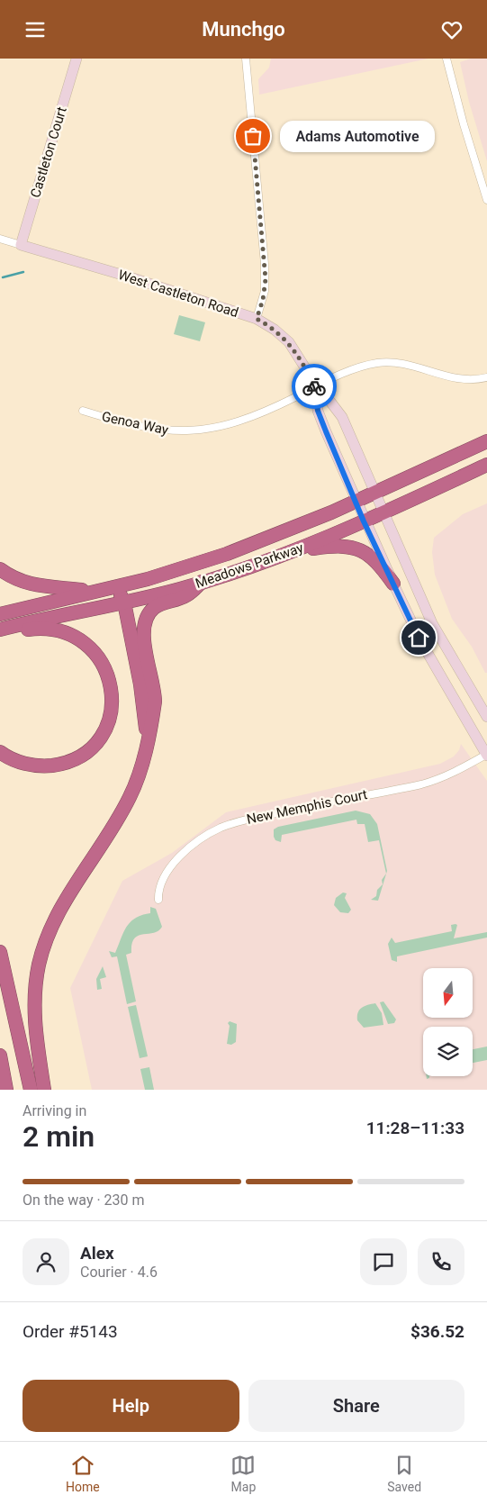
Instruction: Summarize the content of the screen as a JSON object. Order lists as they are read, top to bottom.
{
  "streets": {
    "highway": ["Meadows Parkway"],
    "street": [
      "Castleton Court",
      "West Castleton Road",
      "Genoa Way",
      "New Memphis Court"
    ]
  },
  "crossings": [
    ["Castleton Court", "West Castleton Road"],
    ["West Castleton Road", "Genoa Way"]
  ],
  "places": ["Adams Automotive"],
  "north": "bottom",
  "page": {
    "header": "Munchgo",
    "bubble": "Adams Automotive",
    "heading": ["2 min", "Arriving in", "11:28–11:33"],
    "panel": [
      "Alex",
      "Courier · 4.6",
      "Order #5143",
      "$36.52"
    ],
    "bar": "On the way · 230 m",
    "buttons": ["Help", "Share"],
    "tabs": ["Home", "Map", "Saved"]
  }
}
